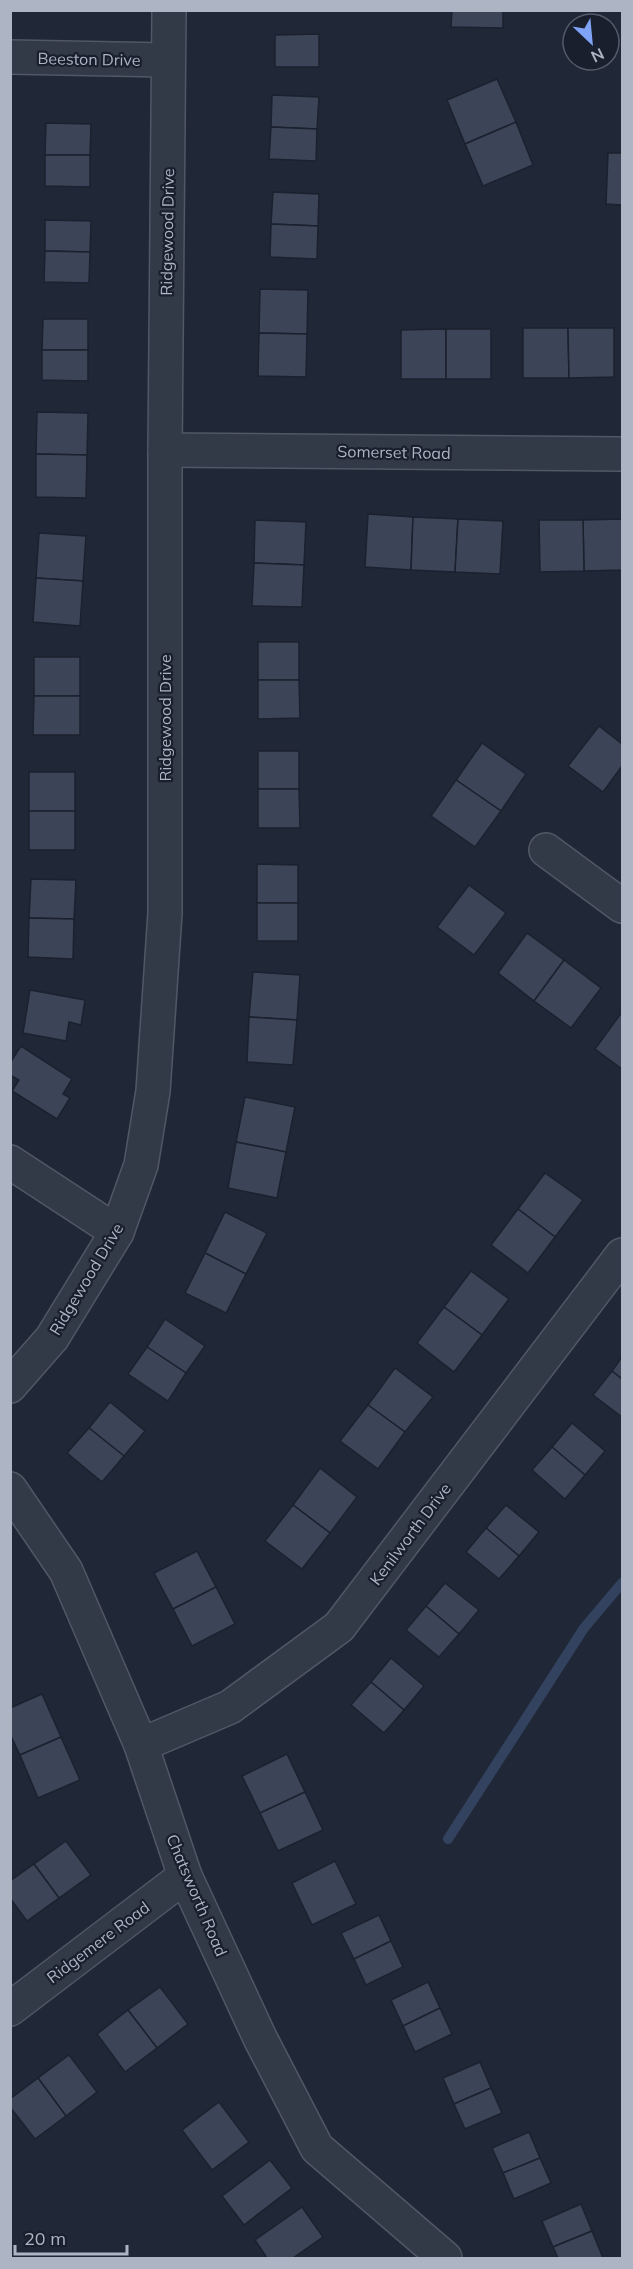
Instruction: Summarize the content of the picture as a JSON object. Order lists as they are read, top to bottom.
{
  "streets": {
    "street": [
      "Beeston Drive",
      "Ridgewood Drive",
      "Somerset Road",
      "Kenilworth Drive",
      "Chatsworth Road",
      "Ridgemere Road"
    ]
  },
  "crossings": [
    ["Beeston Drive", "Ridgewood Drive"],
    ["Ridgewood Drive", "Somerset Road"],
    ["Kenilworth Drive", "Chatsworth Road"],
    ["Chatsworth Road", "Ridgemere Road"]
  ],
  "scale_bar": "20 m",
  "north": "bottom right"
}
